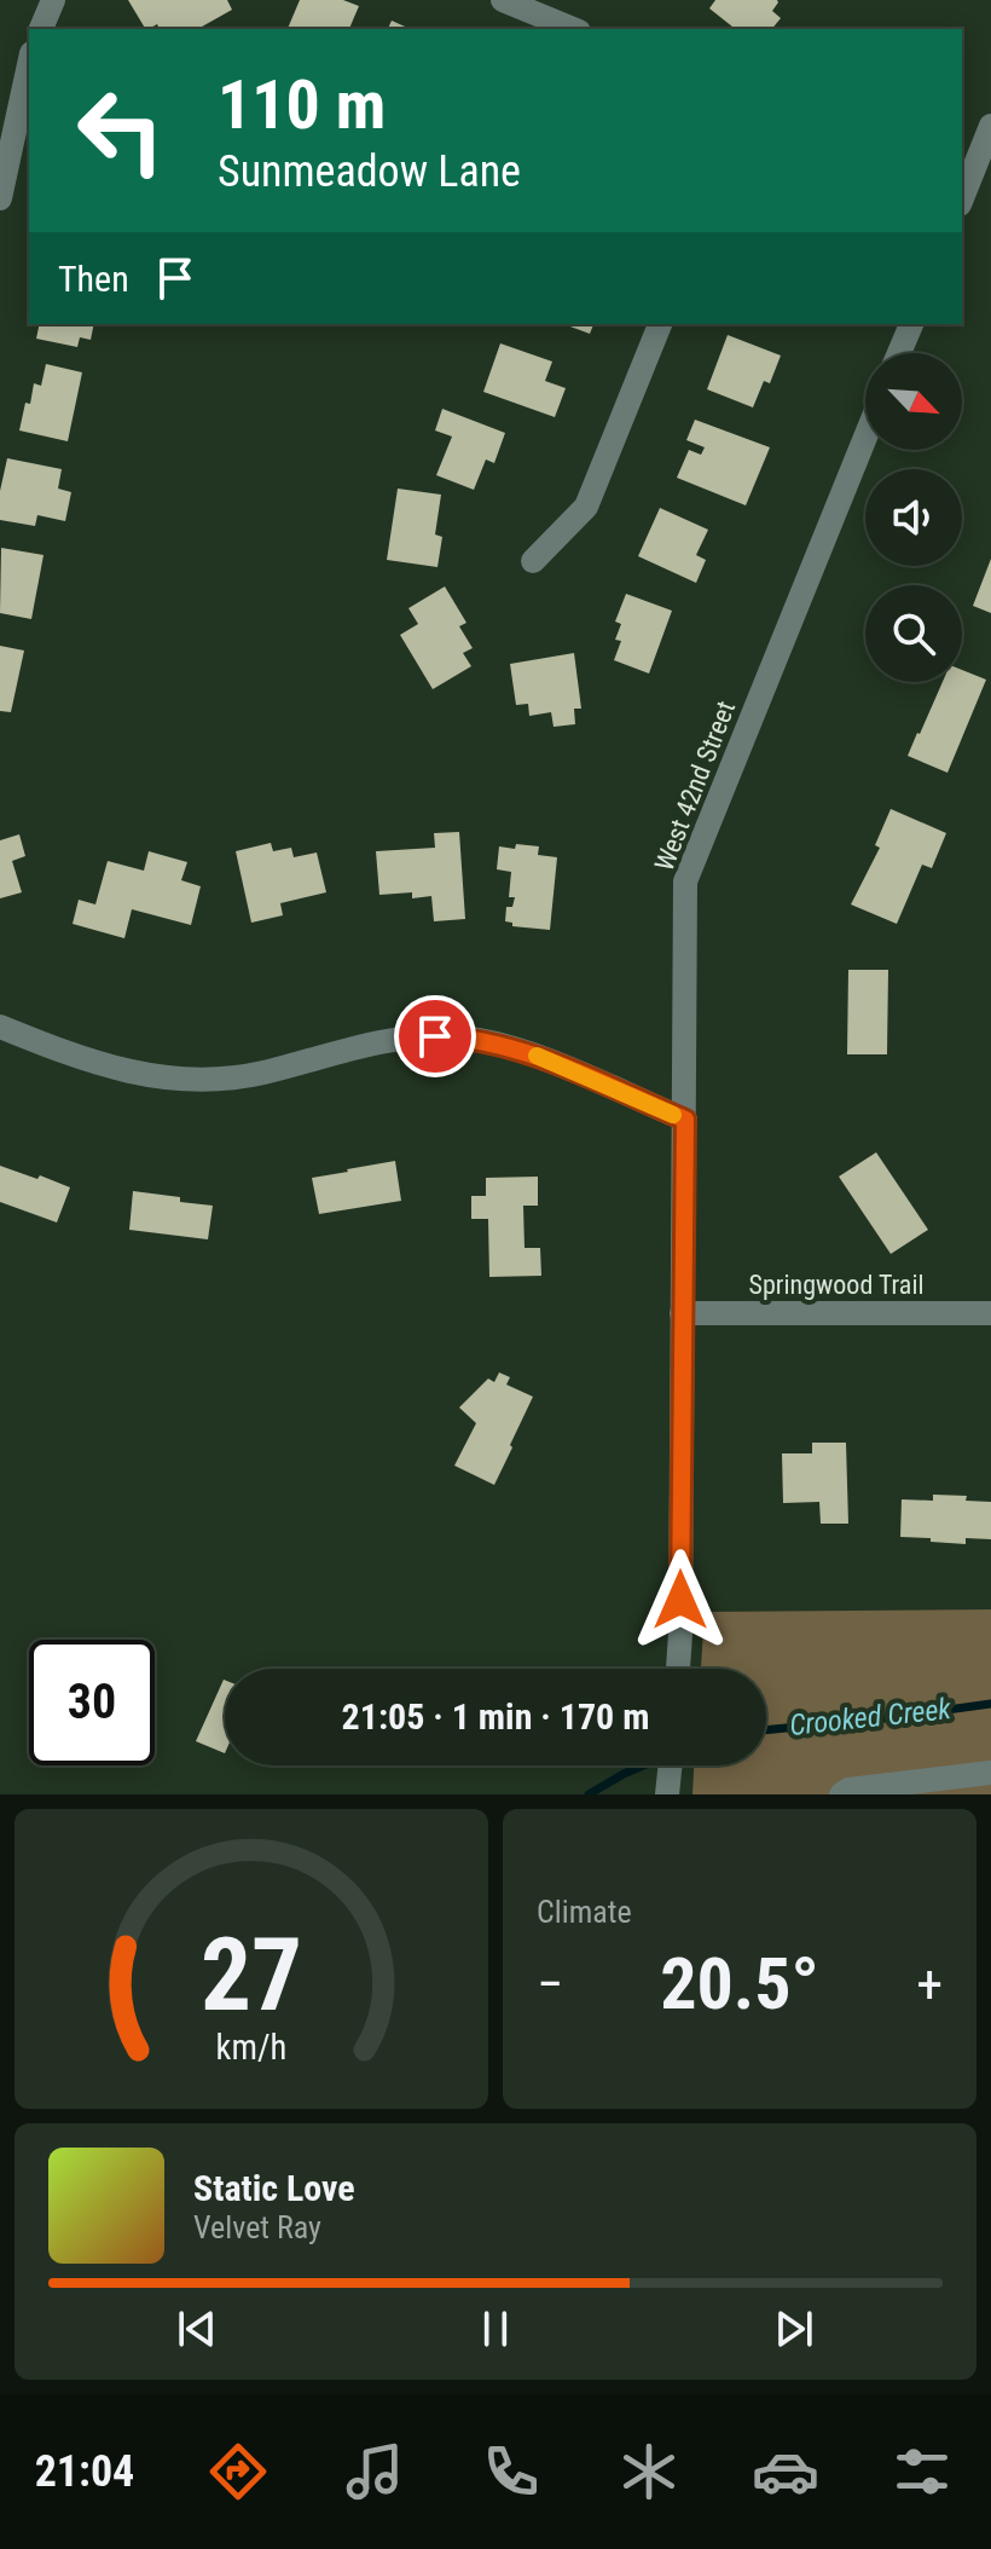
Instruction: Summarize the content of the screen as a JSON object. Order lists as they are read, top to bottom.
{
  "streets": {
    "street": ["West 42nd Street", "Springwood Trail"]
  },
  "crossings": [
    ["West 42nd Street", "Springwood Trail"]
  ],
  "water": ["Crooked Creek"],
  "north": "bottom right",
  "page": {
    "turn": ["110 m", "Sunmeadow Lane"],
    "then": "Then",
    "limit": "30",
    "trip": "21:05 · 1 min · 170 m",
    "tile": "Climate",
    "heat": ["−", "20.5°", "+"],
    "song": ["Static Love", "Velvet Ray"],
    "tabs": "21:04",
    "gauge": ["27", "km/h"]
  }
}
